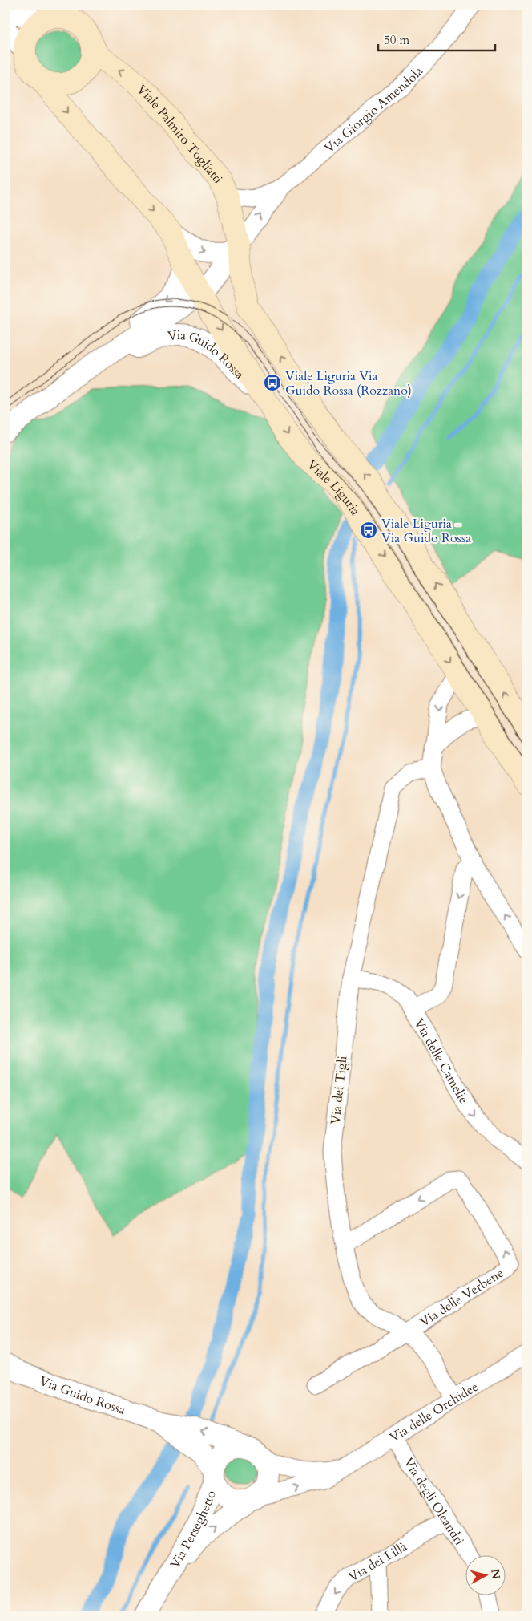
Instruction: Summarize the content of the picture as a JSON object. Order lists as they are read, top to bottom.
{
  "streets": {
    "main road": ["Viale Palmiro Togliatti", "Viale Liguria"],
    "street": [
      "Via Giorgio Amendola",
      "Via Guido Rossa",
      "Via delle Camelie",
      "Via dei Tigli",
      "Via delle Verbene",
      "Via delle Orchidee",
      "Via degli Oleandri",
      "Via Perseghetto",
      "Via dei Lillà"
    ]
  },
  "crossings": [
    ["Via Giorgio Amendola", "Viale Palmiro Togliatti"],
    ["Via Guido Rossa", "Viale Liguria"],
    ["Via Guido Rossa", "Via delle Orchidee"],
    ["Via Guido Rossa", "Via Perseghetto"],
    ["Via delle Camelie", "Via dei Tigli"],
    ["Via dei Tigli", "Via delle Verbene"],
    ["Via dei Tigli", "Via delle Orchidee"],
    ["Via delle Orchidee", "Via degli Oleandri"],
    ["Via delle Orchidee", "Via Perseghetto"],
    ["Via degli Oleandri", "Via dei Lillà"]
  ],
  "one_way": ["Via delle Camelie", "Via dei Lillà"],
  "places": {
    "bus stop": ["Viale Liguria Via Guido Rossa (Rozzano)", "Viale Liguria - Via Guido Rossa"]
  },
  "scale_bar": "50 m",
  "north": "right"
}
